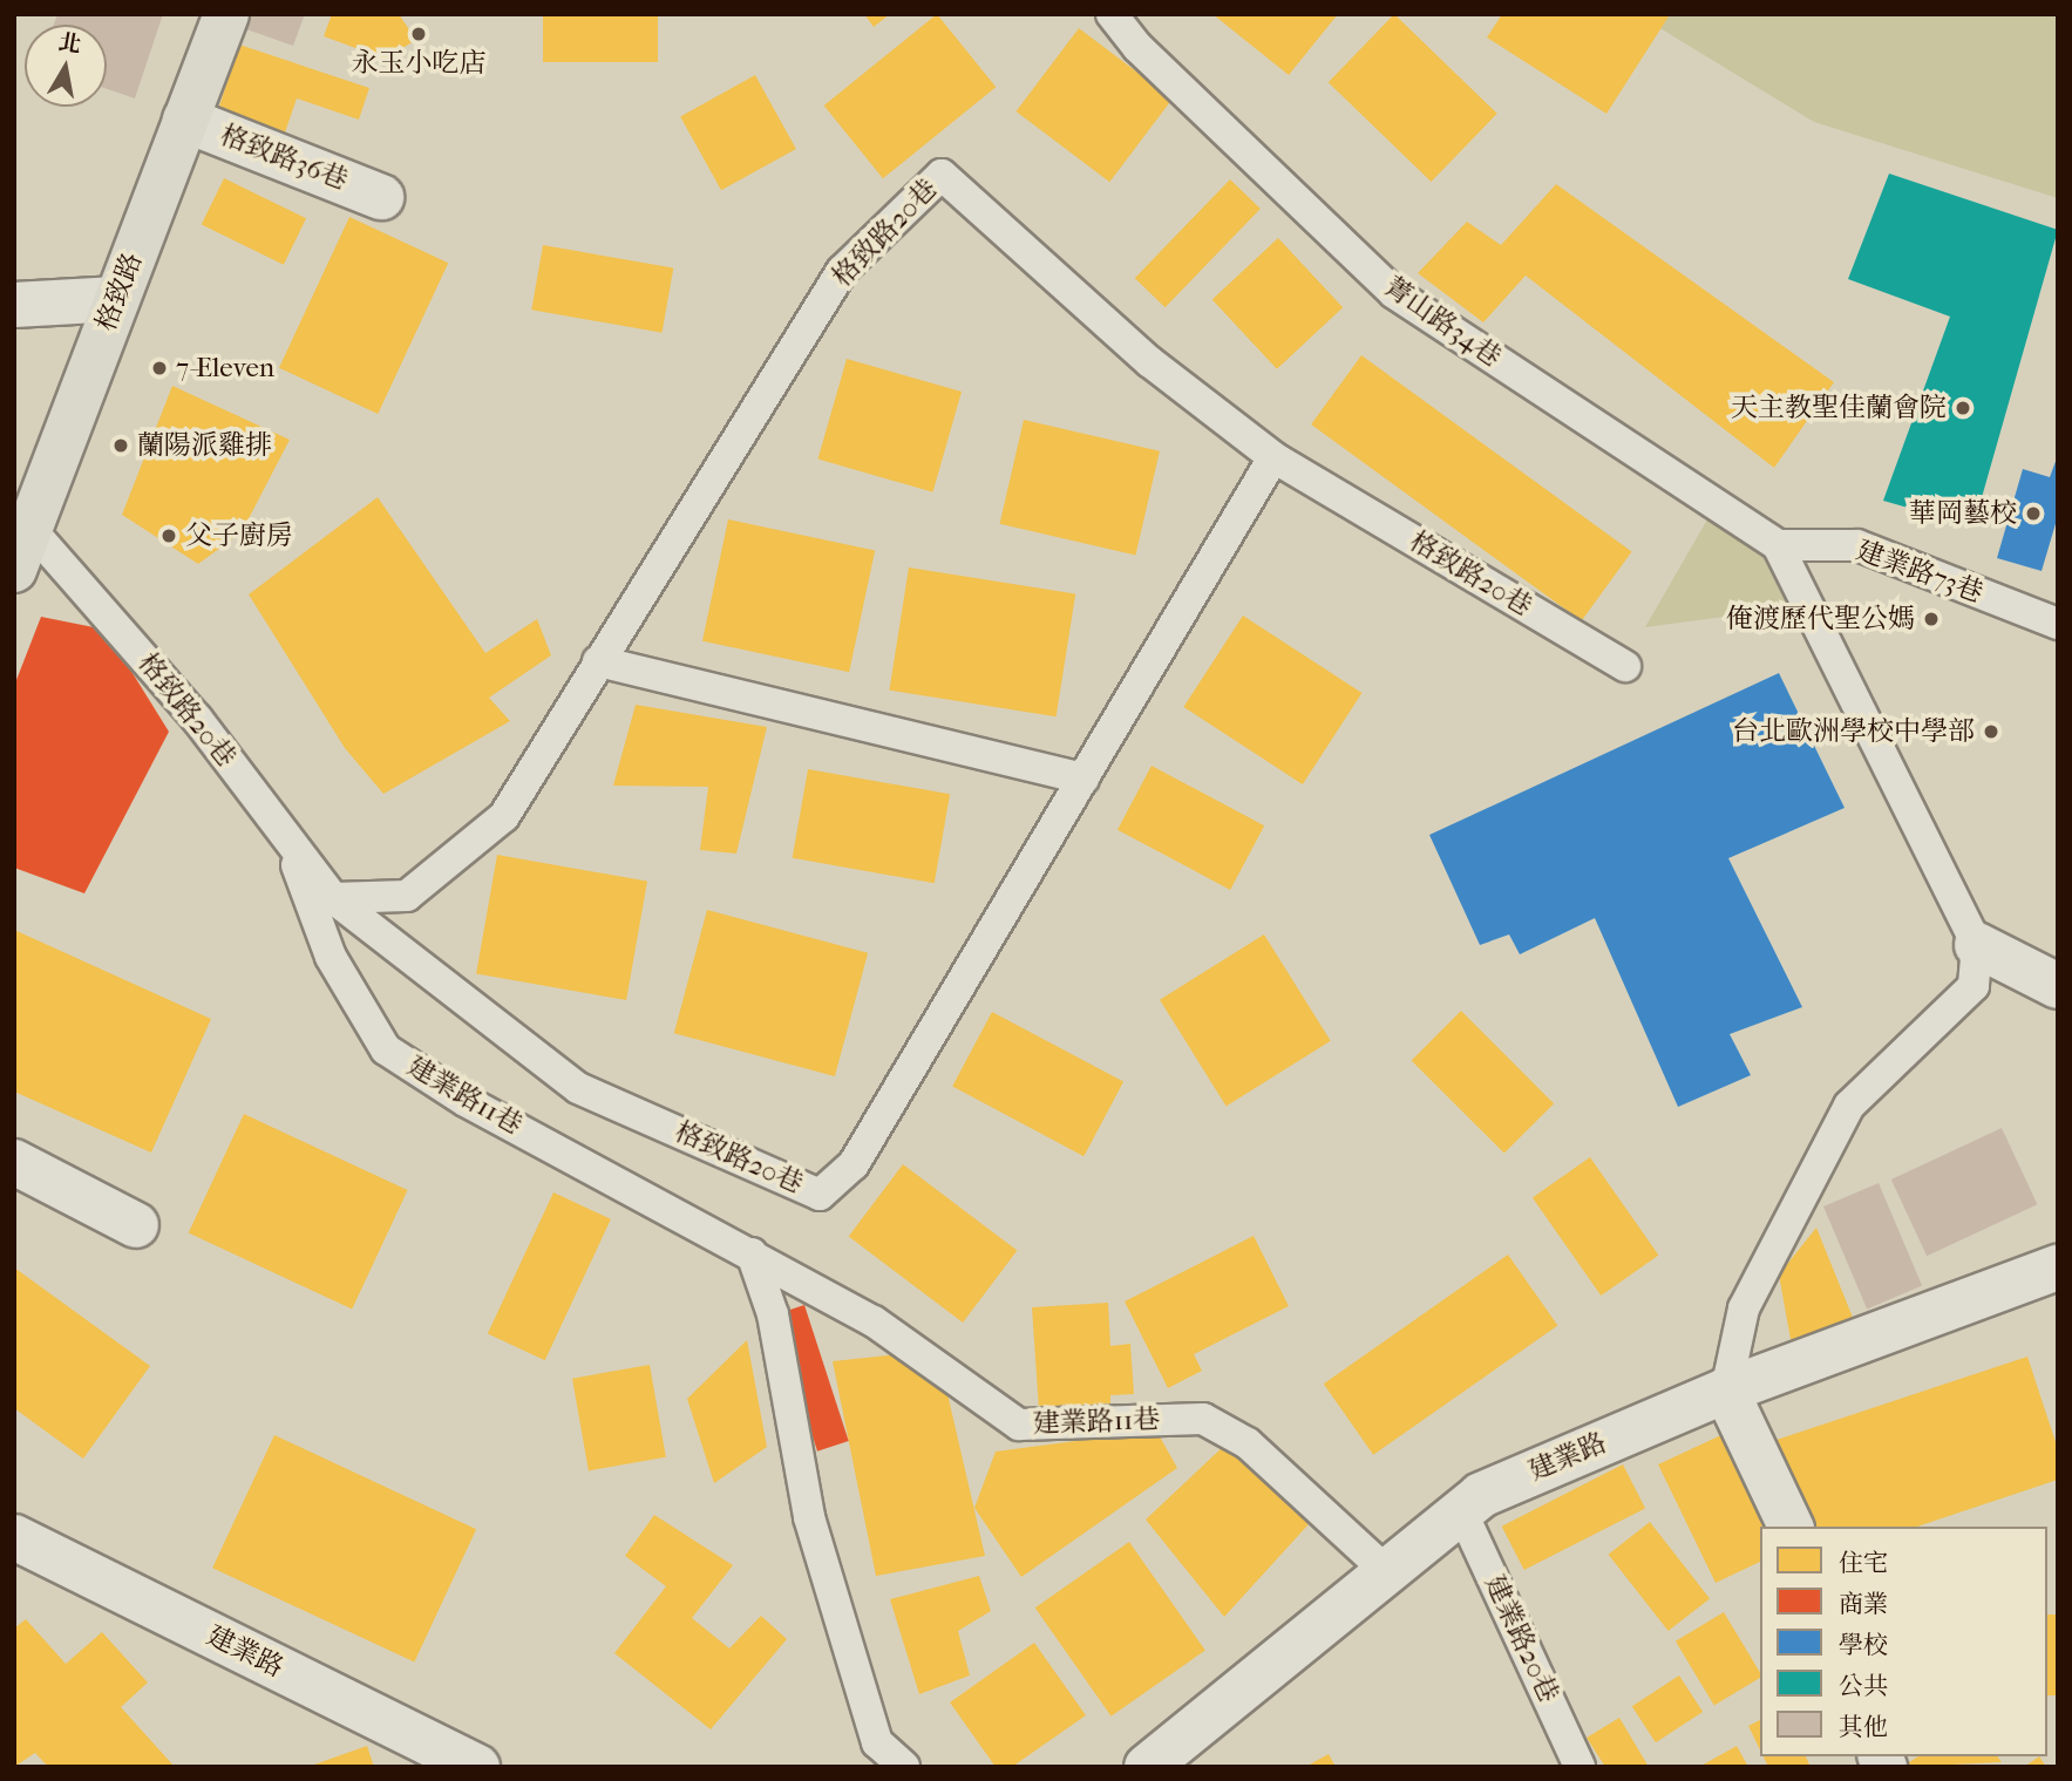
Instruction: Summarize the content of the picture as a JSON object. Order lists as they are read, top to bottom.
{
  "streets": {
    "main road": ["格致路"],
    "street": ["格致路36巷", "建業路"],
    "lane": [
      "格致路20巷",
      "菁山路34巷",
      "建業路73巷",
      "建業路11巷",
      "建業路20巷"
    ]
  },
  "crossings": [
    ["格致路36巷", "格致路"],
    ["格致路20巷", "格致路"],
    ["格致路20巷", "建業路11巷"],
    ["菁山路34巷", "建業路73巷"],
    ["建業路11巷", "建業路"],
    ["建業路", "建業路20巷"]
  ],
  "places": [
    "永玉小吃店",
    "7-Eleven",
    "天主教聖佳蘭會院",
    "蘭陽派雞排",
    "華岡藝校",
    "父子廚房",
    "俺渡歷代聖公媽",
    "台北歐洲學校中學部"
  ],
  "legend": [
    "住宅",
    "商業",
    "學校",
    "公共",
    "其他"
  ],
  "north": "top"
}
